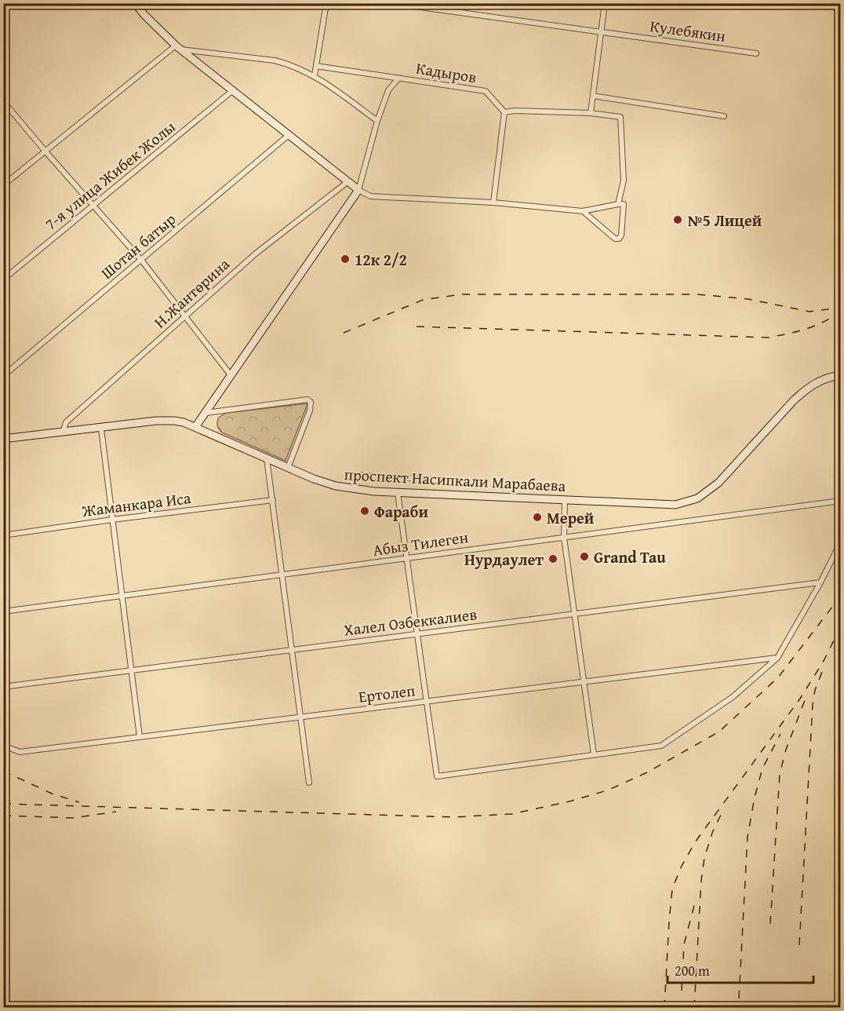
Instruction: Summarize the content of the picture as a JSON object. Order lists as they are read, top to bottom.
{
  "streets": {
    "main road": ["проспект Насипкали Марабаева"],
    "street": [
      "Кулебякин",
      "Кадыров",
      "7-я улица Жибек Жолы",
      "Шотан батыр",
      "Н.Жантөрина",
      "Жаманкара Иса",
      "Абыз Тилеген",
      "Халел Озбеккалиев",
      "Ертолеп"
    ]
  },
  "crossings": [
    ["Н.Жантөрина", "проспект Насипкали Марабаева"]
  ],
  "places": [
    "№5 Лицей",
    "12к 2/2",
    "Фараби",
    "Мерей",
    "Grand Tau",
    "Нурдаулет"
  ],
  "scale_bar": "200 m"
}
